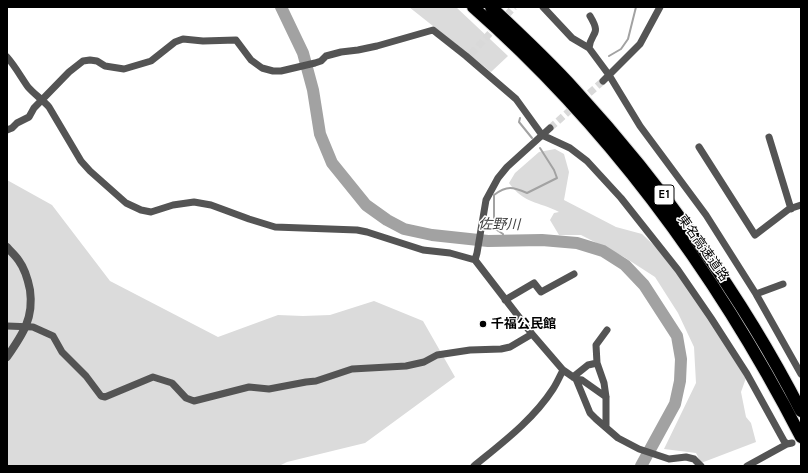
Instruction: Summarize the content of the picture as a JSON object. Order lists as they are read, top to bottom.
{
  "streets": {
    "highway": ["E1", "東名高速道路"]
  },
  "water": ["佐野川"],
  "places": ["千福公民館"]
}
